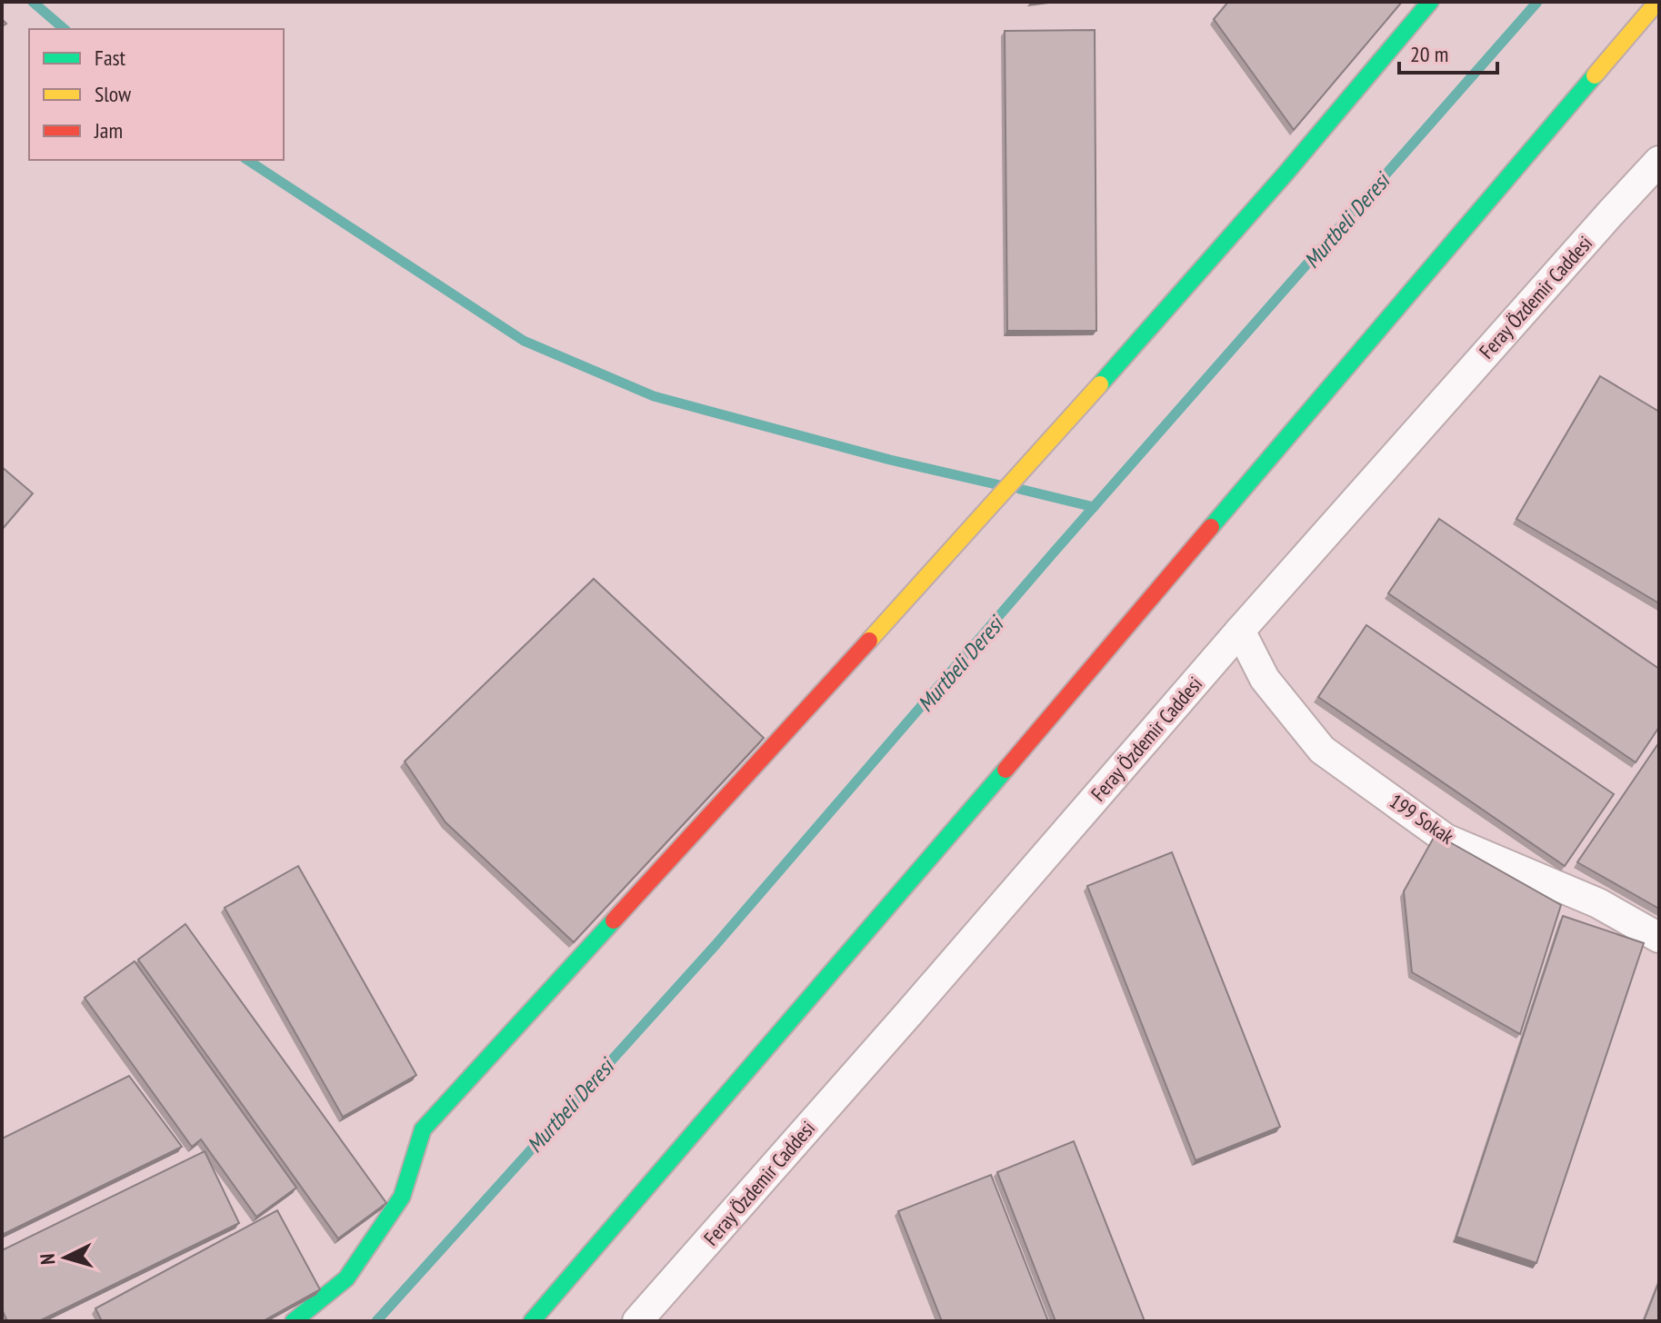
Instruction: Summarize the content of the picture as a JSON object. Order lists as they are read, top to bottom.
{
  "streets": {
    "street": ["Feray Özdemir Caddesi", "199 Sokak"]
  },
  "crossings": [
    ["Feray Özdemir Caddesi", "199 Sokak"]
  ],
  "water": ["Murtbeli Deresi"],
  "legend": ["Fast", "Slow", "Jam"],
  "scale_bar": "20 m",
  "north": "left"
}
